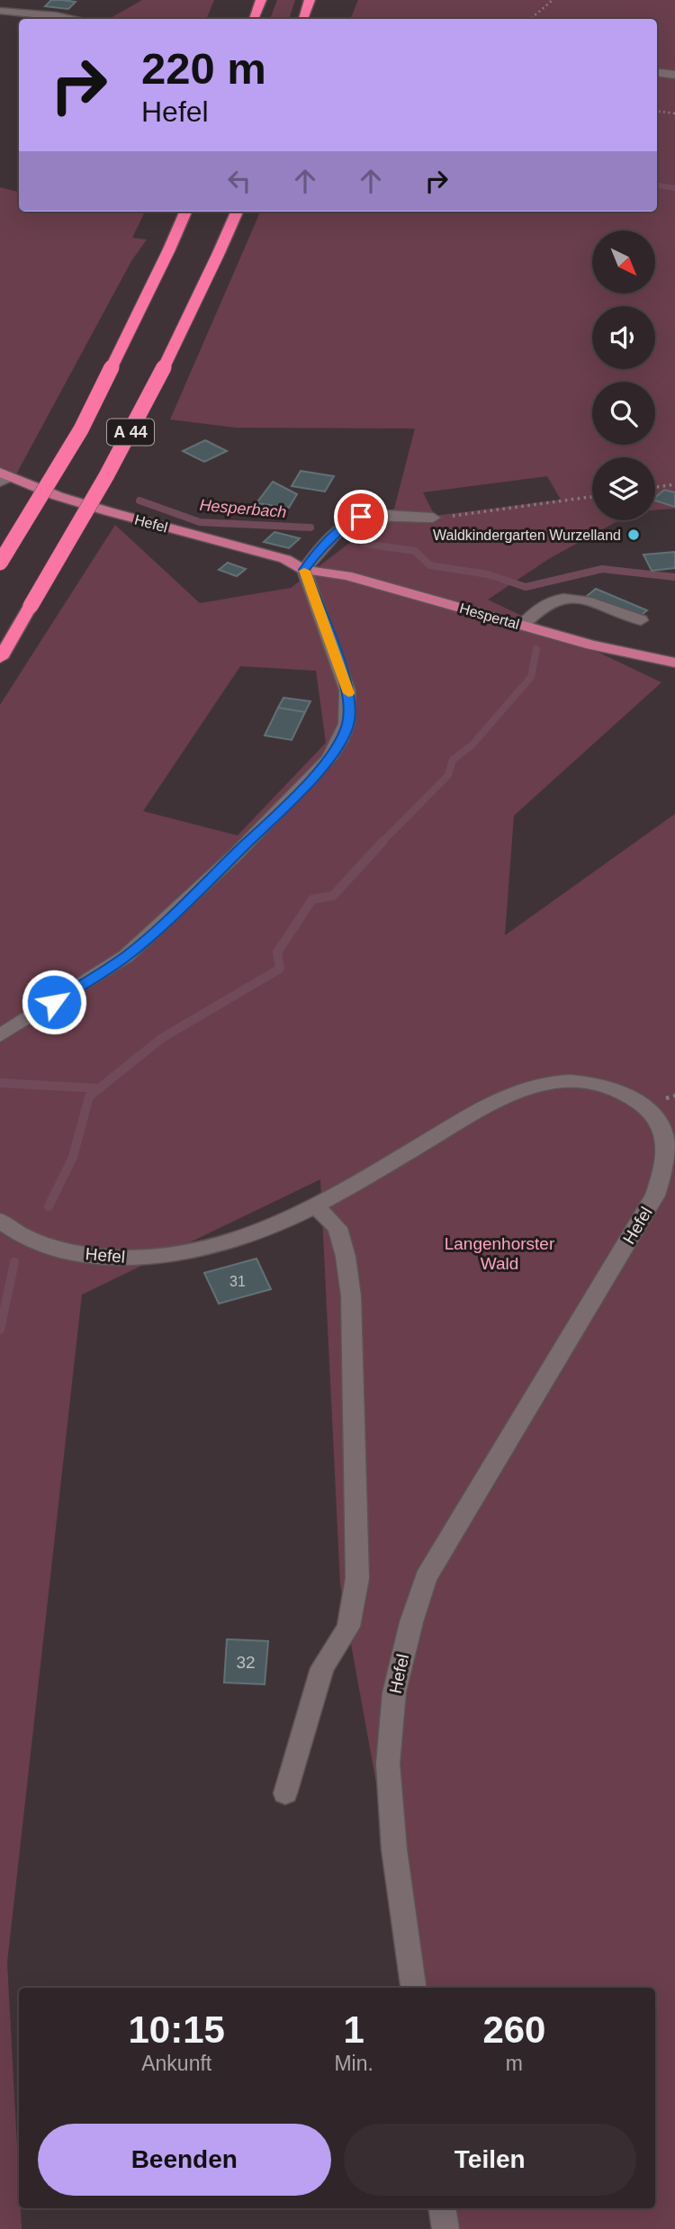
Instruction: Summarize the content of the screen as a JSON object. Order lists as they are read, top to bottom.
{
  "streets": {
    "highway": ["A 44"],
    "main road": ["Hefel", "Hespertal"]
  },
  "crossings": [
    ["Hefel", "Hespertal"]
  ],
  "water": ["Hesperbach"],
  "parks": ["Langenhorster Wald"],
  "places": ["Waldkindergarten Wurzelland"],
  "house_numbers": ["31", "32"],
  "north": "bottom right",
  "page": {
    "turn": ["220 m", "Hefel"],
    "eta": [
      "10:15",
      "Ankunft",
      "1",
      "Min.",
      "260",
      "m"
    ],
    "buttons": ["Beenden", "Teilen"]
  }
}
